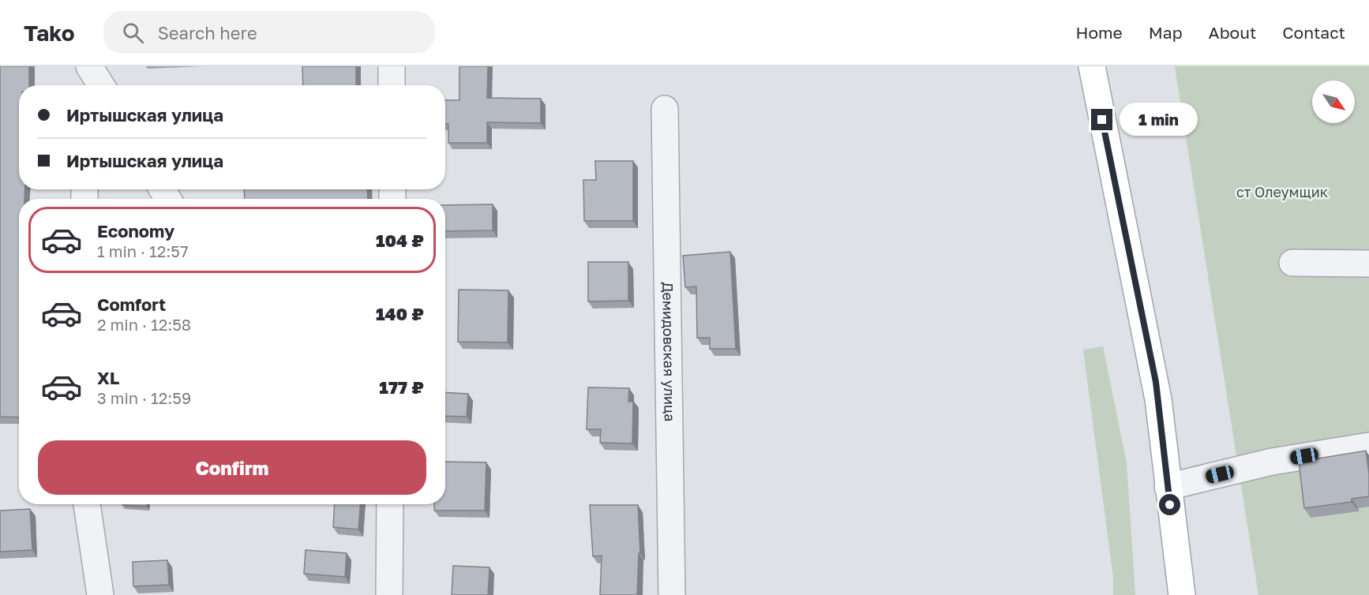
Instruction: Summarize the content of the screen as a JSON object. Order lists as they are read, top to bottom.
{
  "streets": {
    "street": ["Демидовская улица"]
  },
  "parks": ["ст Олеумщик"],
  "north": "bottom right",
  "page": {
    "header": "Tako",
    "search": "Search here",
    "nav": [
      "Home",
      "Map",
      "About",
      "Contact"
    ],
    "banner": ["Иртышская улица", "Иртышская улица"],
    "bubble": "1 min",
    "list": [
      {
        "name": "Economy",
        "note": "1 min · 12:57",
        "value": "104 ₽"
      },
      {
        "name": "Comfort",
        "note": "2 min · 12:58",
        "value": "140 ₽"
      },
      {
        "name": "XL",
        "note": "3 min · 12:59",
        "value": "177 ₽"
      }
    ],
    "buttons": "Confirm"
  }
}
